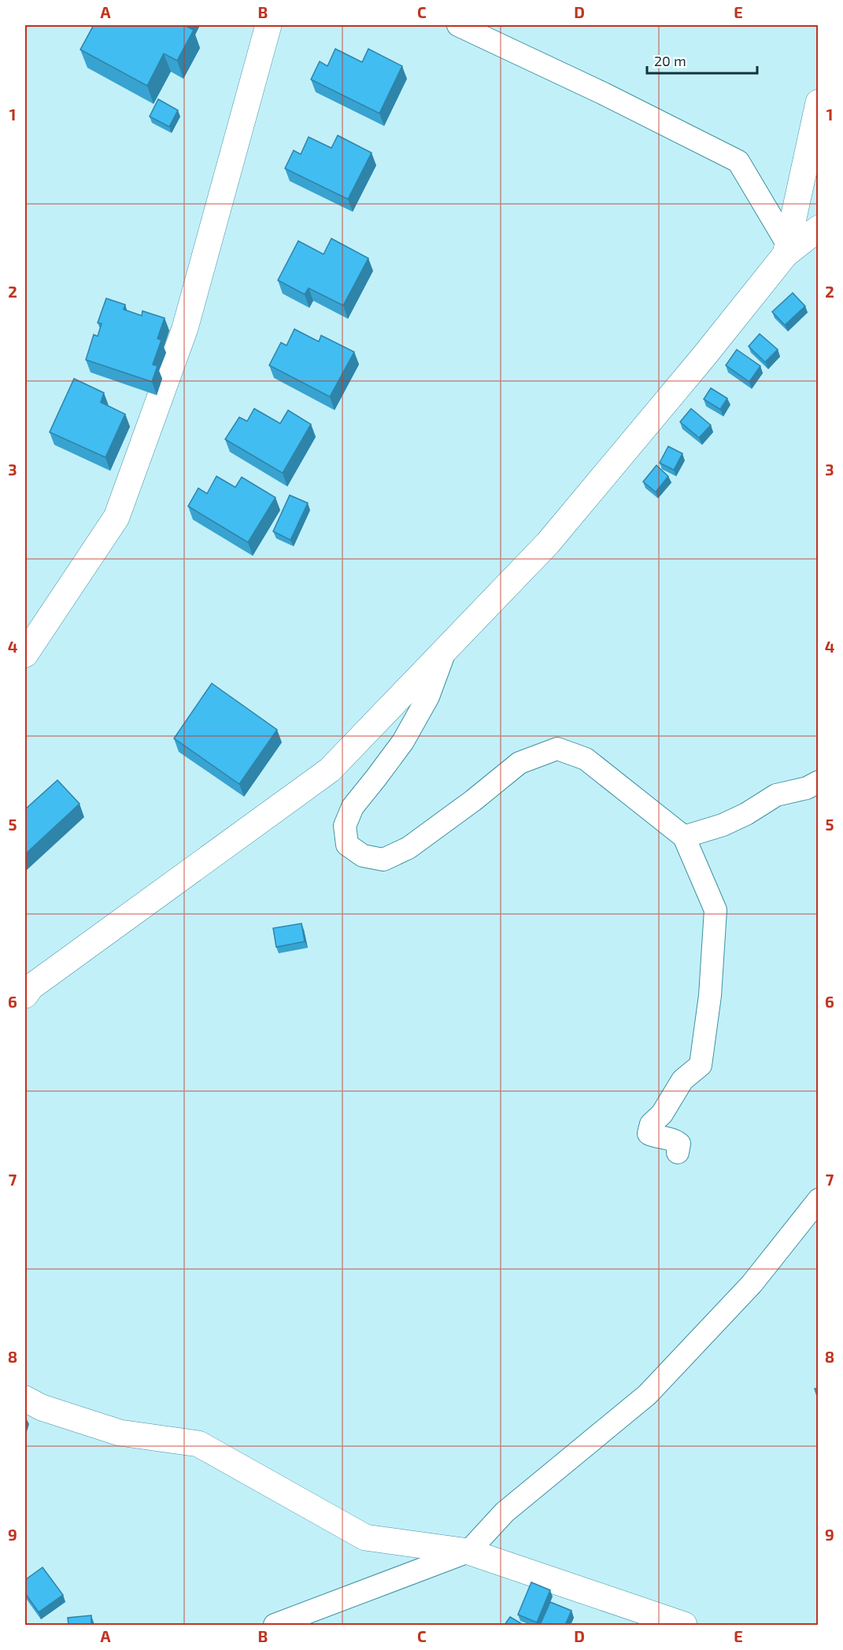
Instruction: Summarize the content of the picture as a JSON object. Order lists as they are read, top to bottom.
{
  "scale_bar": "20 m",
  "grid": {
    "columns": [
      "A",
      "B",
      "C",
      "D",
      "E"
    ],
    "rows": [
      "1",
      "2",
      "3",
      "4",
      "5",
      "6",
      "7",
      "8",
      "9"
    ]
  }
}
